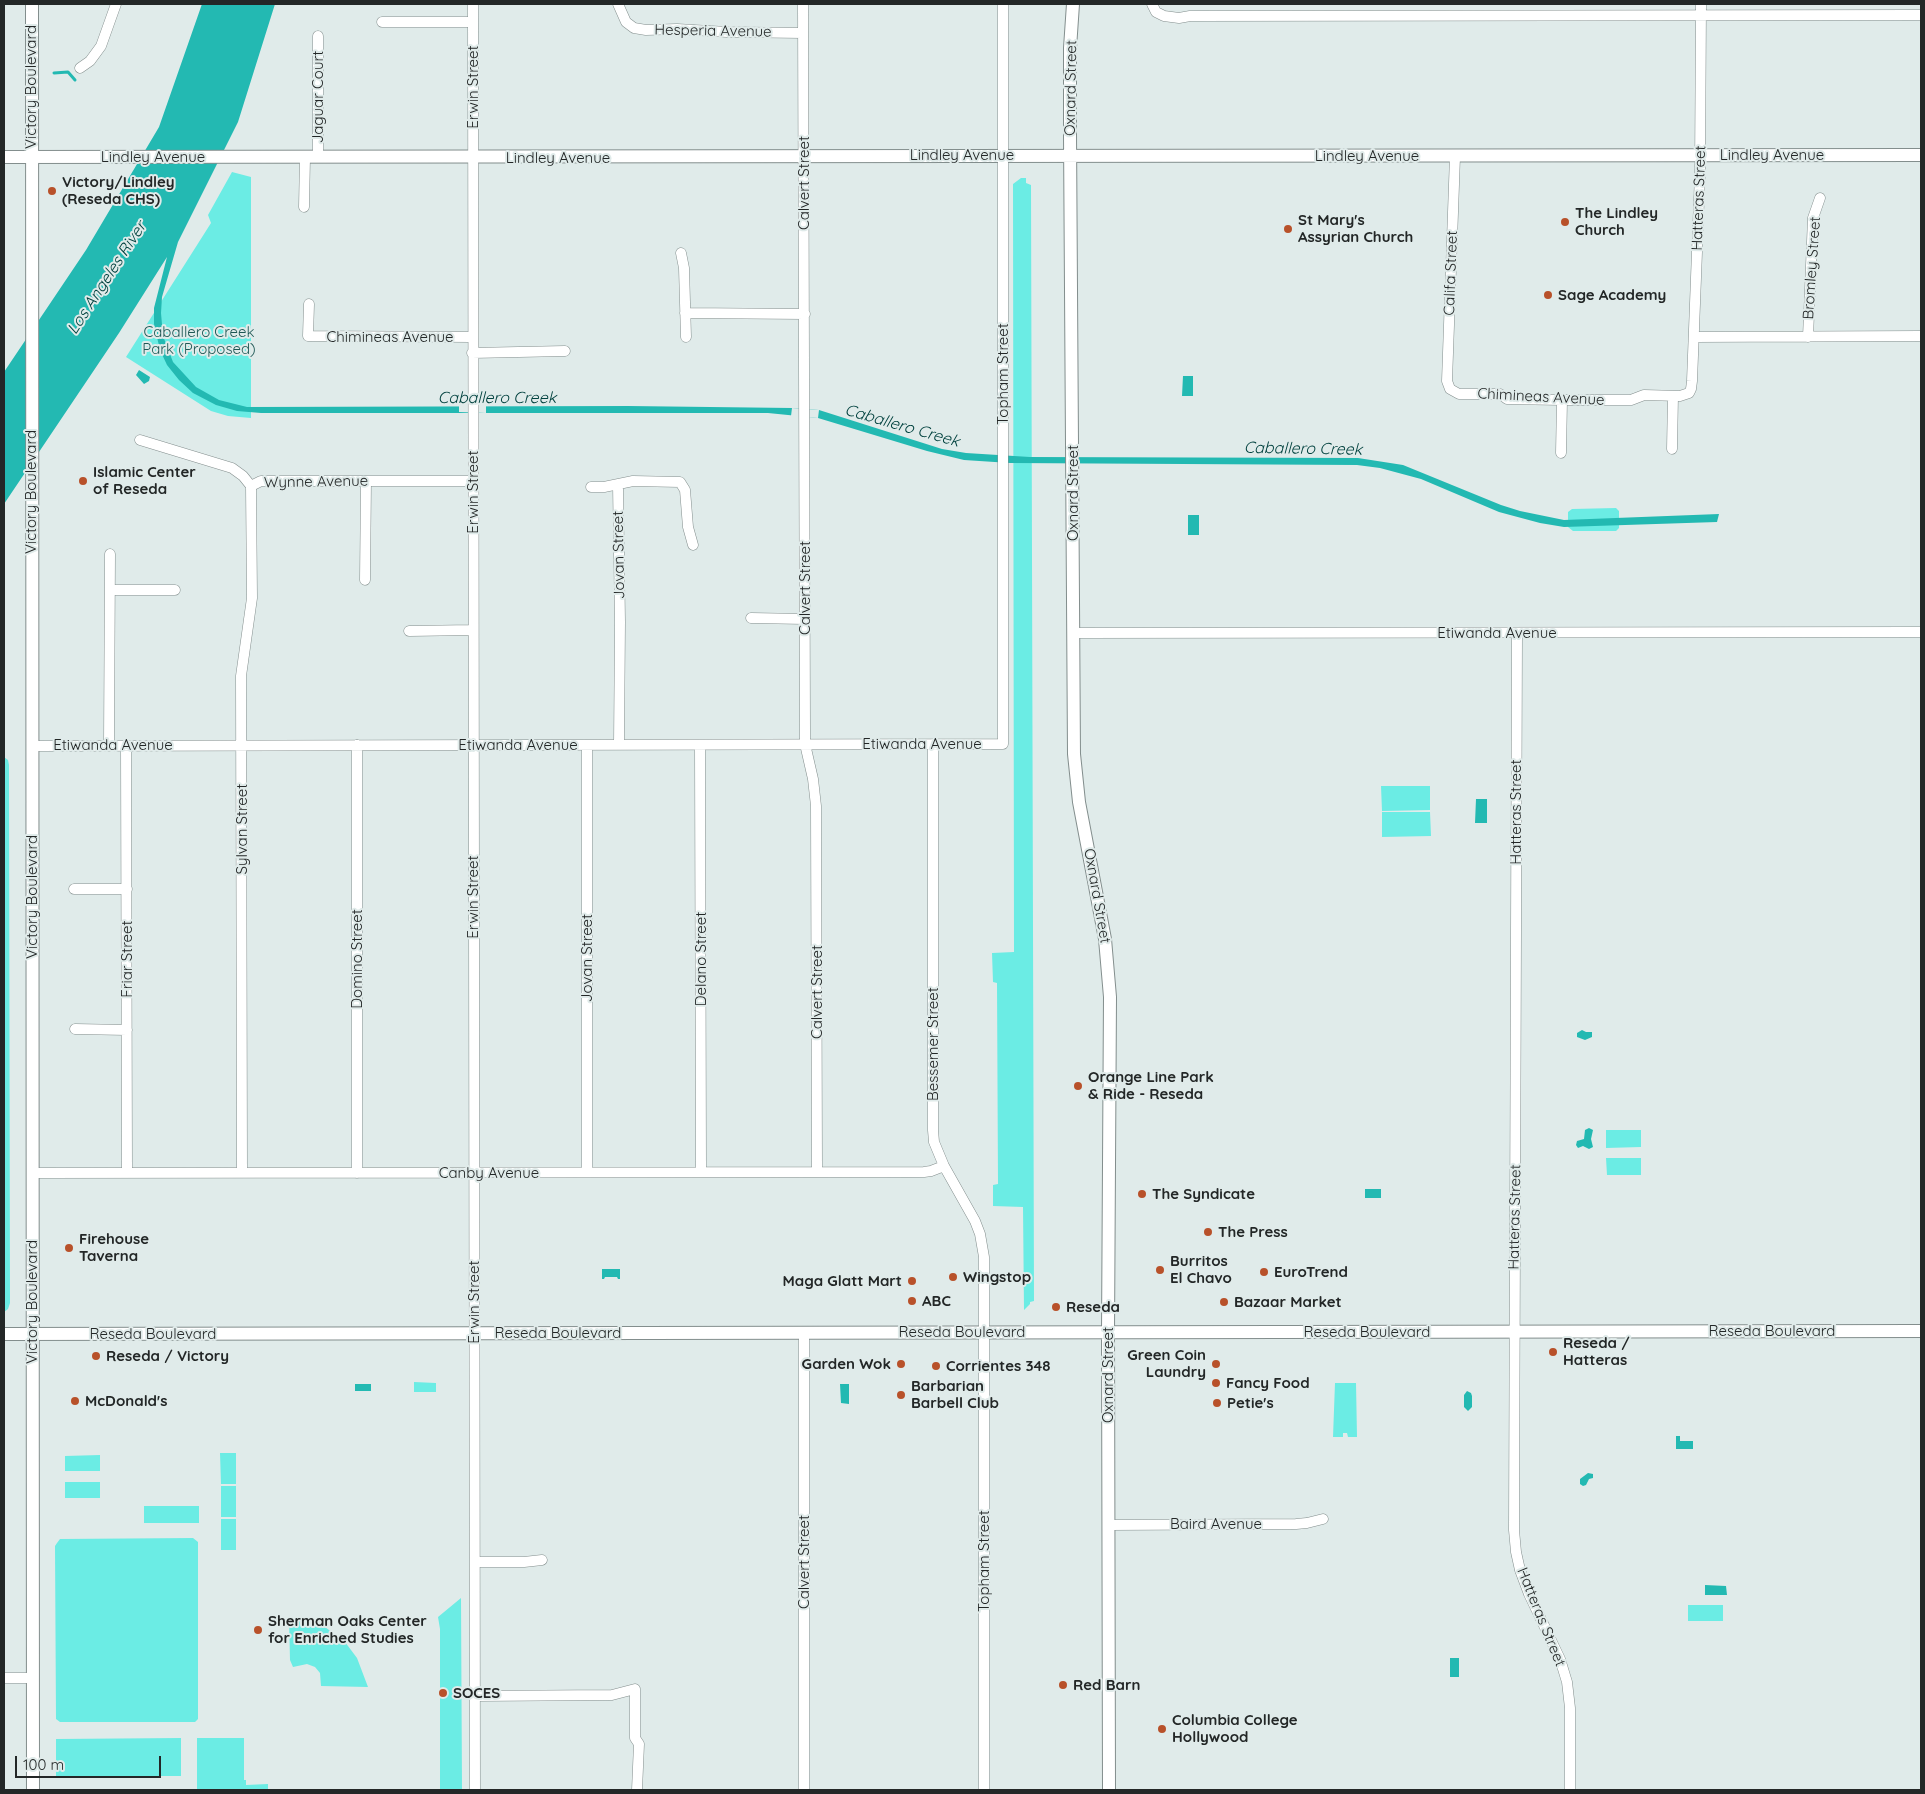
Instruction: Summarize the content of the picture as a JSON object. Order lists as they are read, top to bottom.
{
  "streets": {
    "main road": [
      "Victory Boulevard",
      "Oxnard Street",
      "Lindley Avenue",
      "Reseda Boulevard"
    ],
    "street": [
      "Hesperia Avenue",
      "Erwin Street",
      "Jaguar Court",
      "Calvert Street",
      "Hatteras Street",
      "Bromley Street",
      "Califa Street",
      "Chimineas Avenue",
      "Topham Street",
      "Wynne Avenue",
      "Jovan Street",
      "Etiwanda Avenue",
      "Sylvan Street",
      "Friar Street",
      "Domino Street",
      "Delano Street",
      "Bessemer Street",
      "Canby Avenue",
      "Baird Avenue"
    ]
  },
  "crossings": [
    ["Hesperia Avenue", "Calvert Street"],
    ["Victory Boulevard", "Lindley Avenue"],
    ["Victory Boulevard", "Etiwanda Avenue"],
    ["Victory Boulevard", "Canby Avenue"],
    ["Victory Boulevard", "Reseda Boulevard"],
    ["Erwin Street", "Lindley Avenue"],
    ["Erwin Street", "Chimineas Avenue"],
    ["Erwin Street", "Wynne Avenue"],
    ["Erwin Street", "Etiwanda Avenue"],
    ["Erwin Street", "Canby Avenue"],
    ["Erwin Street", "Reseda Boulevard"],
    ["Oxnard Street", "Lindley Avenue"],
    ["Oxnard Street", "Etiwanda Avenue"],
    ["Oxnard Street", "Reseda Boulevard"],
    ["Oxnard Street", "Baird Avenue"],
    ["Jaguar Court", "Lindley Avenue"],
    ["Lindley Avenue", "Calvert Street"],
    ["Lindley Avenue", "Hatteras Street"],
    ["Lindley Avenue", "Califa Street"],
    ["Lindley Avenue", "Topham Street"],
    ["Calvert Street", "Etiwanda Avenue"],
    ["Calvert Street", "Canby Avenue"],
    ["Calvert Street", "Reseda Boulevard"],
    ["Hatteras Street", "Chimineas Avenue"],
    ["Hatteras Street", "Etiwanda Avenue"],
    ["Hatteras Street", "Reseda Boulevard"],
    ["Califa Street", "Chimineas Avenue"],
    ["Topham Street", "Etiwanda Avenue"],
    ["Topham Street", "Bessemer Street"],
    ["Topham Street", "Reseda Boulevard"],
    ["Wynne Avenue", "Sylvan Street"],
    ["Jovan Street", "Etiwanda Avenue"],
    ["Jovan Street", "Canby Avenue"],
    ["Etiwanda Avenue", "Sylvan Street"],
    ["Etiwanda Avenue", "Friar Street"],
    ["Etiwanda Avenue", "Domino Street"],
    ["Etiwanda Avenue", "Delano Street"],
    ["Etiwanda Avenue", "Bessemer Street"],
    ["Sylvan Street", "Canby Avenue"],
    ["Friar Street", "Canby Avenue"],
    ["Domino Street", "Canby Avenue"],
    ["Delano Street", "Canby Avenue"],
    ["Bessemer Street", "Canby Avenue"],
    ["Bessemer Street", "Reseda Boulevard"]
  ],
  "water": ["Los Angeles River", "Caballero Creek"],
  "parks": ["Caballero Creek Park (Proposed)"],
  "places": [
    "Victory/Lindley (Reseda CHS)",
    "The Lindley Church",
    "St Mary's Assyrian Church",
    "Sage Academy",
    "Islamic Center of Reseda",
    "Orange Line Park & Ride - Reseda",
    "The Syndicate",
    "The Press",
    "Firehouse Taverna",
    "Burritos El Chavo",
    "EuroTrend",
    "Wingstop",
    "Maga Glatt Mart",
    "ABC",
    "Bazaar Market",
    "Reseda",
    "Reseda / Hatteras",
    "Reseda / Victory",
    "Garden Wok",
    "Green Coin Laundry",
    "Corrientes 348",
    "Fancy Food",
    "Barbarian Barbell Club",
    "McDonald's",
    "Petie's",
    "Sherman Oaks Center for Enriched Studies",
    "Red Barn",
    "SOCES",
    "Columbia College Hollywood"
  ],
  "scale_bar": "100 m"
}
